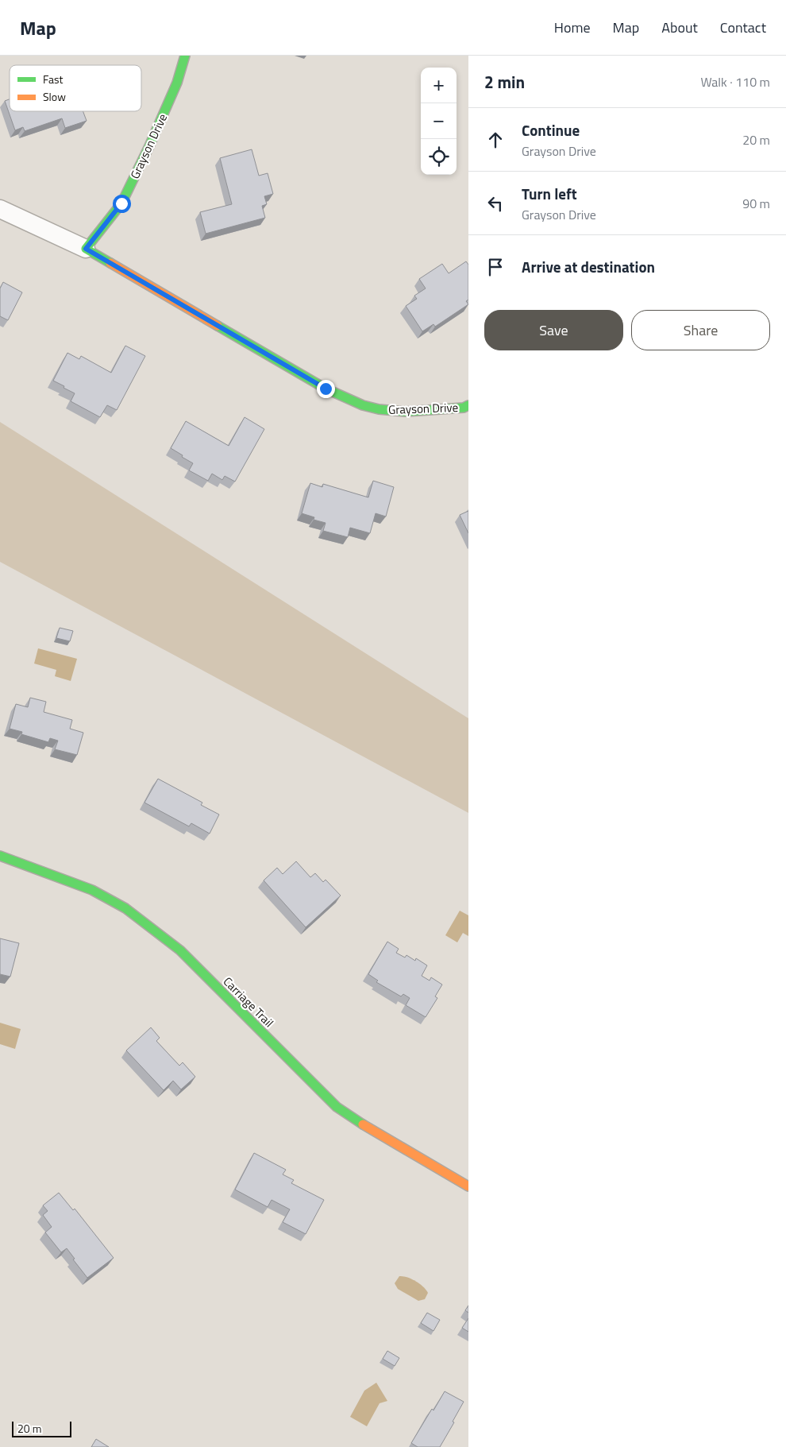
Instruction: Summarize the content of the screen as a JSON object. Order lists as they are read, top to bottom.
{
  "streets": {
    "street": ["Grayson Drive", "Carriage Trail"]
  },
  "legend": ["Fast", "Slow"],
  "scale_bar": "20 m",
  "page": {
    "header": "Map",
    "nav": [
      "Home",
      "Map",
      "About",
      "Contact"
    ],
    "heading": ["2 min", "Walk · 110 m"],
    "map_buttons": ["+", "−"],
    "list": [
      ["Continue", "Grayson Drive", "20 m"],
      ["Turn left", "Grayson Drive", "90 m"],
      "Arrive at destination"
    ],
    "buttons": ["Save", "Share"],
    "scale": "20 m"
  }
}
